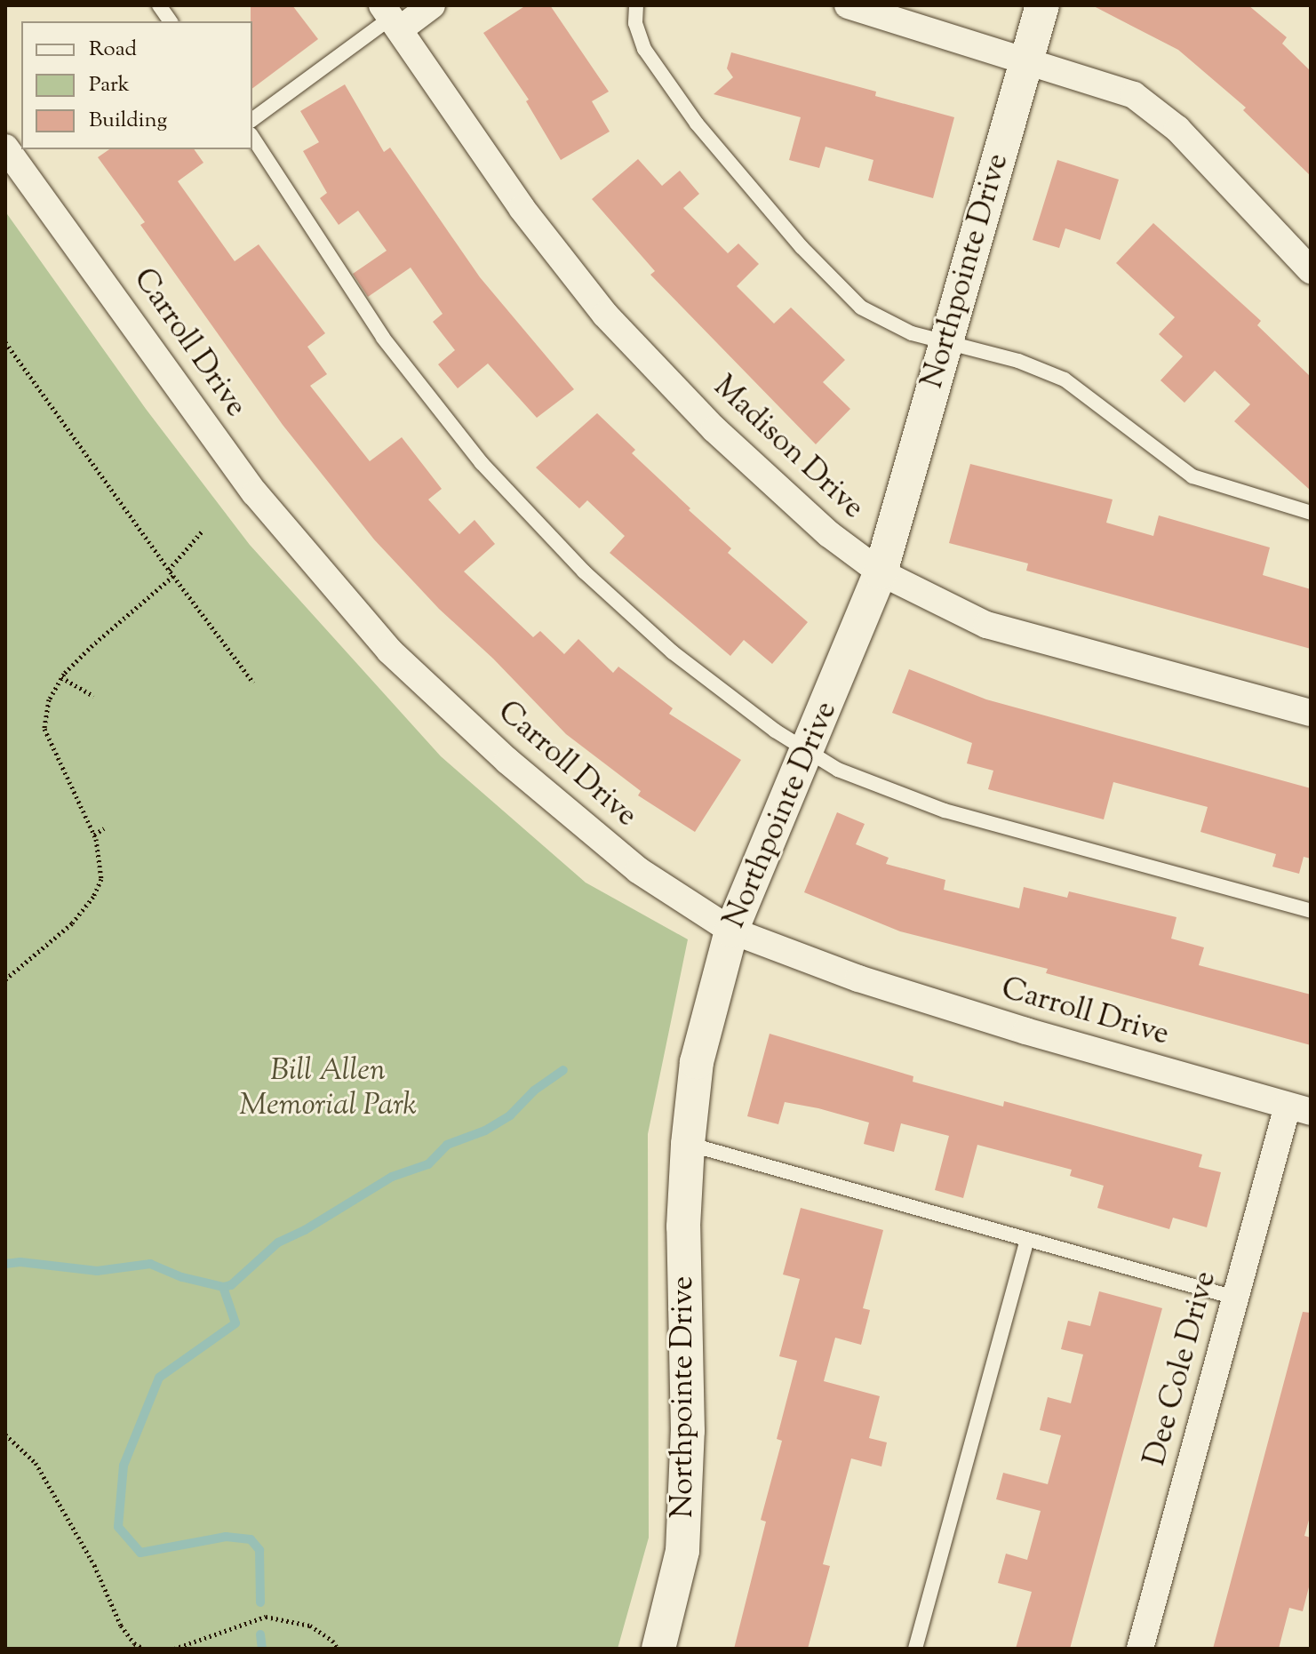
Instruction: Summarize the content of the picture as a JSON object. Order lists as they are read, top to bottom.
{
  "streets": {
    "street": [
      "Northpointe Drive",
      "Carroll Drive",
      "Madison Drive",
      "Dee Cole Drive"
    ]
  },
  "crossings": [
    ["Northpointe Drive", "Carroll Drive"],
    ["Northpointe Drive", "Madison Drive"],
    ["Carroll Drive", "Dee Cole Drive"]
  ],
  "parks": ["Bill Allen Memorial Park"],
  "legend": ["Road", "Park", "Building"]
}
